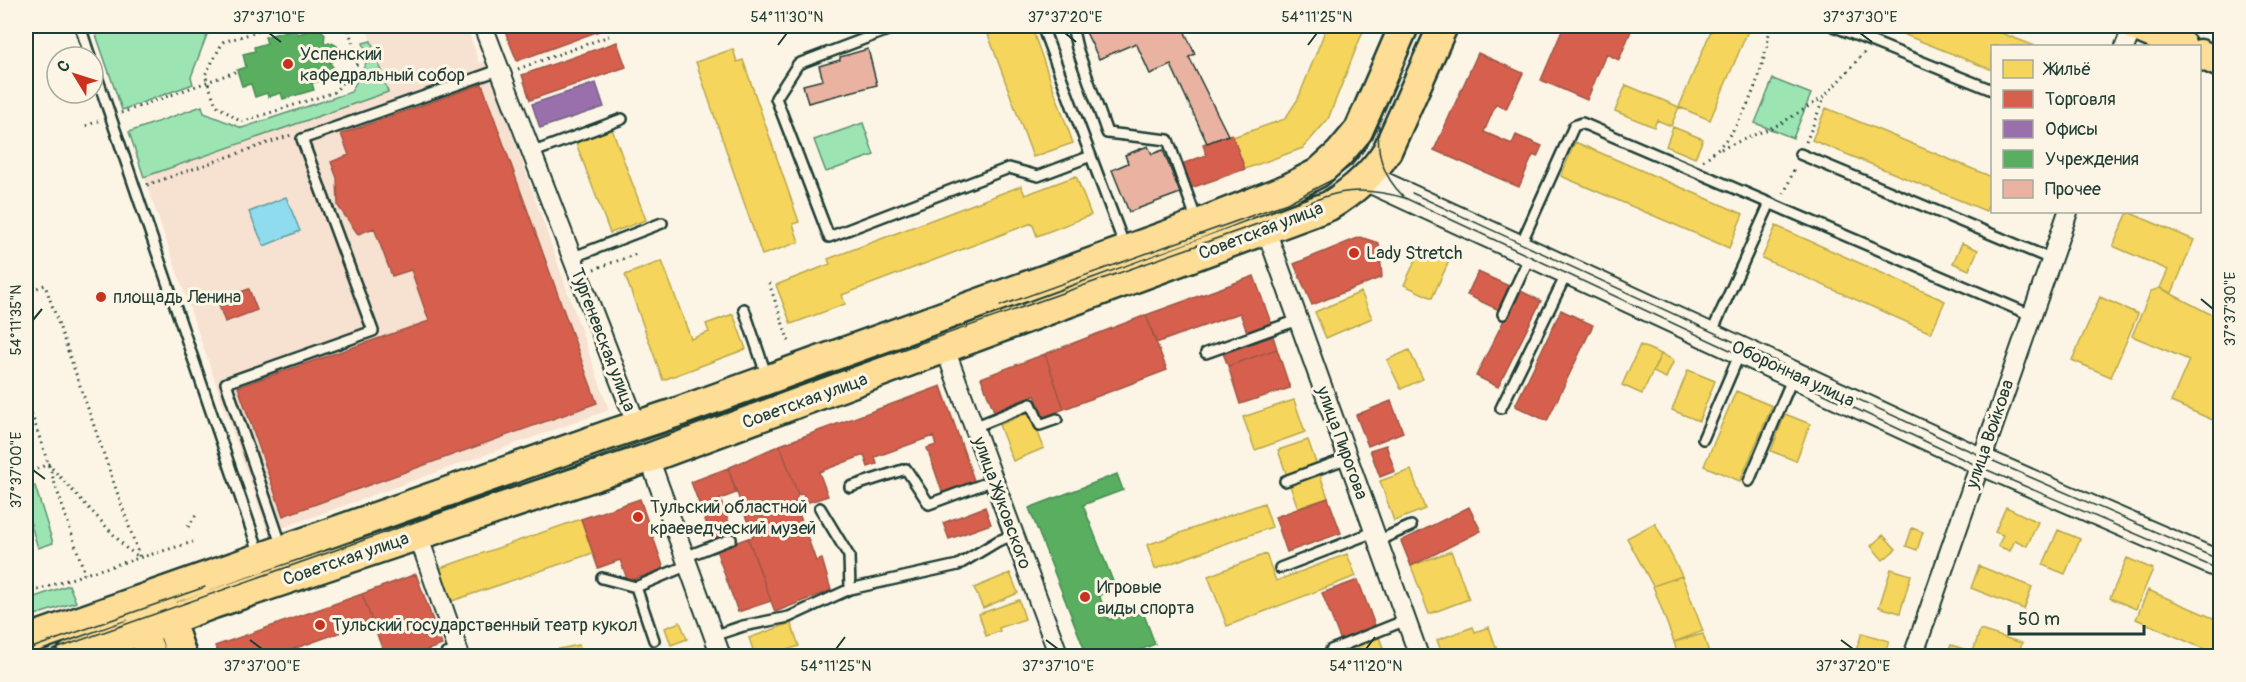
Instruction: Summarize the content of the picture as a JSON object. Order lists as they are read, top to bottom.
{
  "streets": {
    "main road": ["Советская улица", "Тургеневская улица", "Оборонная улица"],
    "street": ["улица Войкова", "улица Пирогова", "улица Жуковского"]
  },
  "crossings": [
    ["Советская улица", "Тургеневская улица"],
    ["Советская улица", "Оборонная улица"],
    ["Советская улица", "улица Пирогова"],
    ["Советская улица", "улица Жуковского"],
    ["Оборонная улица", "улица Войкова"]
  ],
  "places": [
    "Успенский кафедральный собор",
    "Lady Stretch",
    "площадь Ленина",
    "Тульский областной краеведческий музей",
    "Игровые виды спорта",
    "Тульский государственный театр кукол"
  ],
  "legend": [
    "Жильё",
    "Торговля",
    "Офисы",
    "Учреждения",
    "Прочее"
  ],
  "scale_bar": "50 m",
  "north": "top left",
  "coordinates": [
    "37°37'10\"E",
    "54°11'30\"N",
    "37°37'20\"E",
    "54°11'25\"N",
    "37°37'30\"E",
    "54°11'35\"N",
    "37°37'00\"E",
    "54°11'20\"N"
  ]
}
